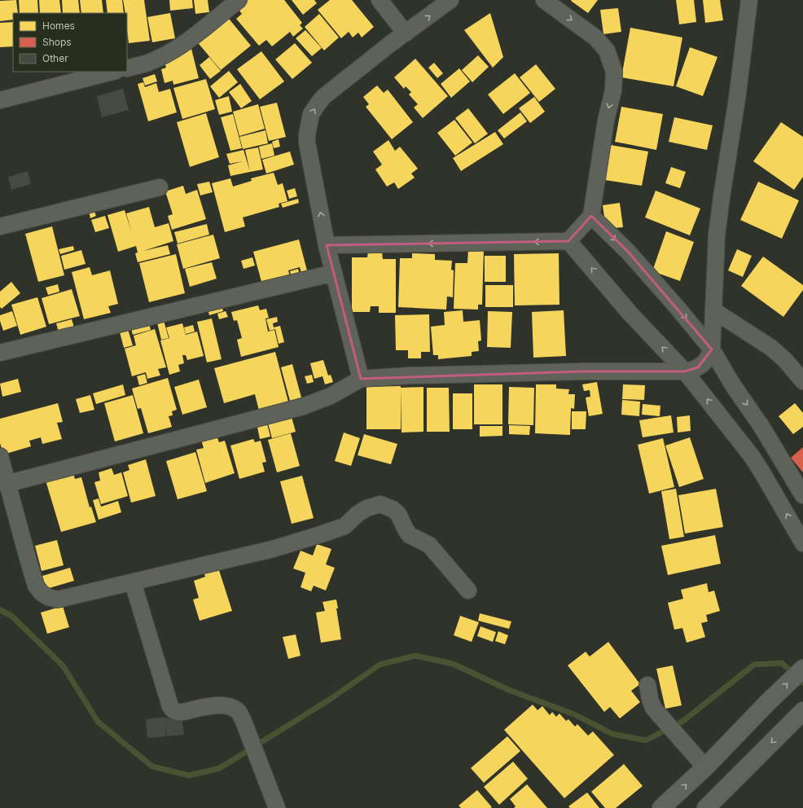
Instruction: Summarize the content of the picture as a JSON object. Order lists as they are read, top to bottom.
{
  "legend": ["Homes", "Shops", "Other"]
}
